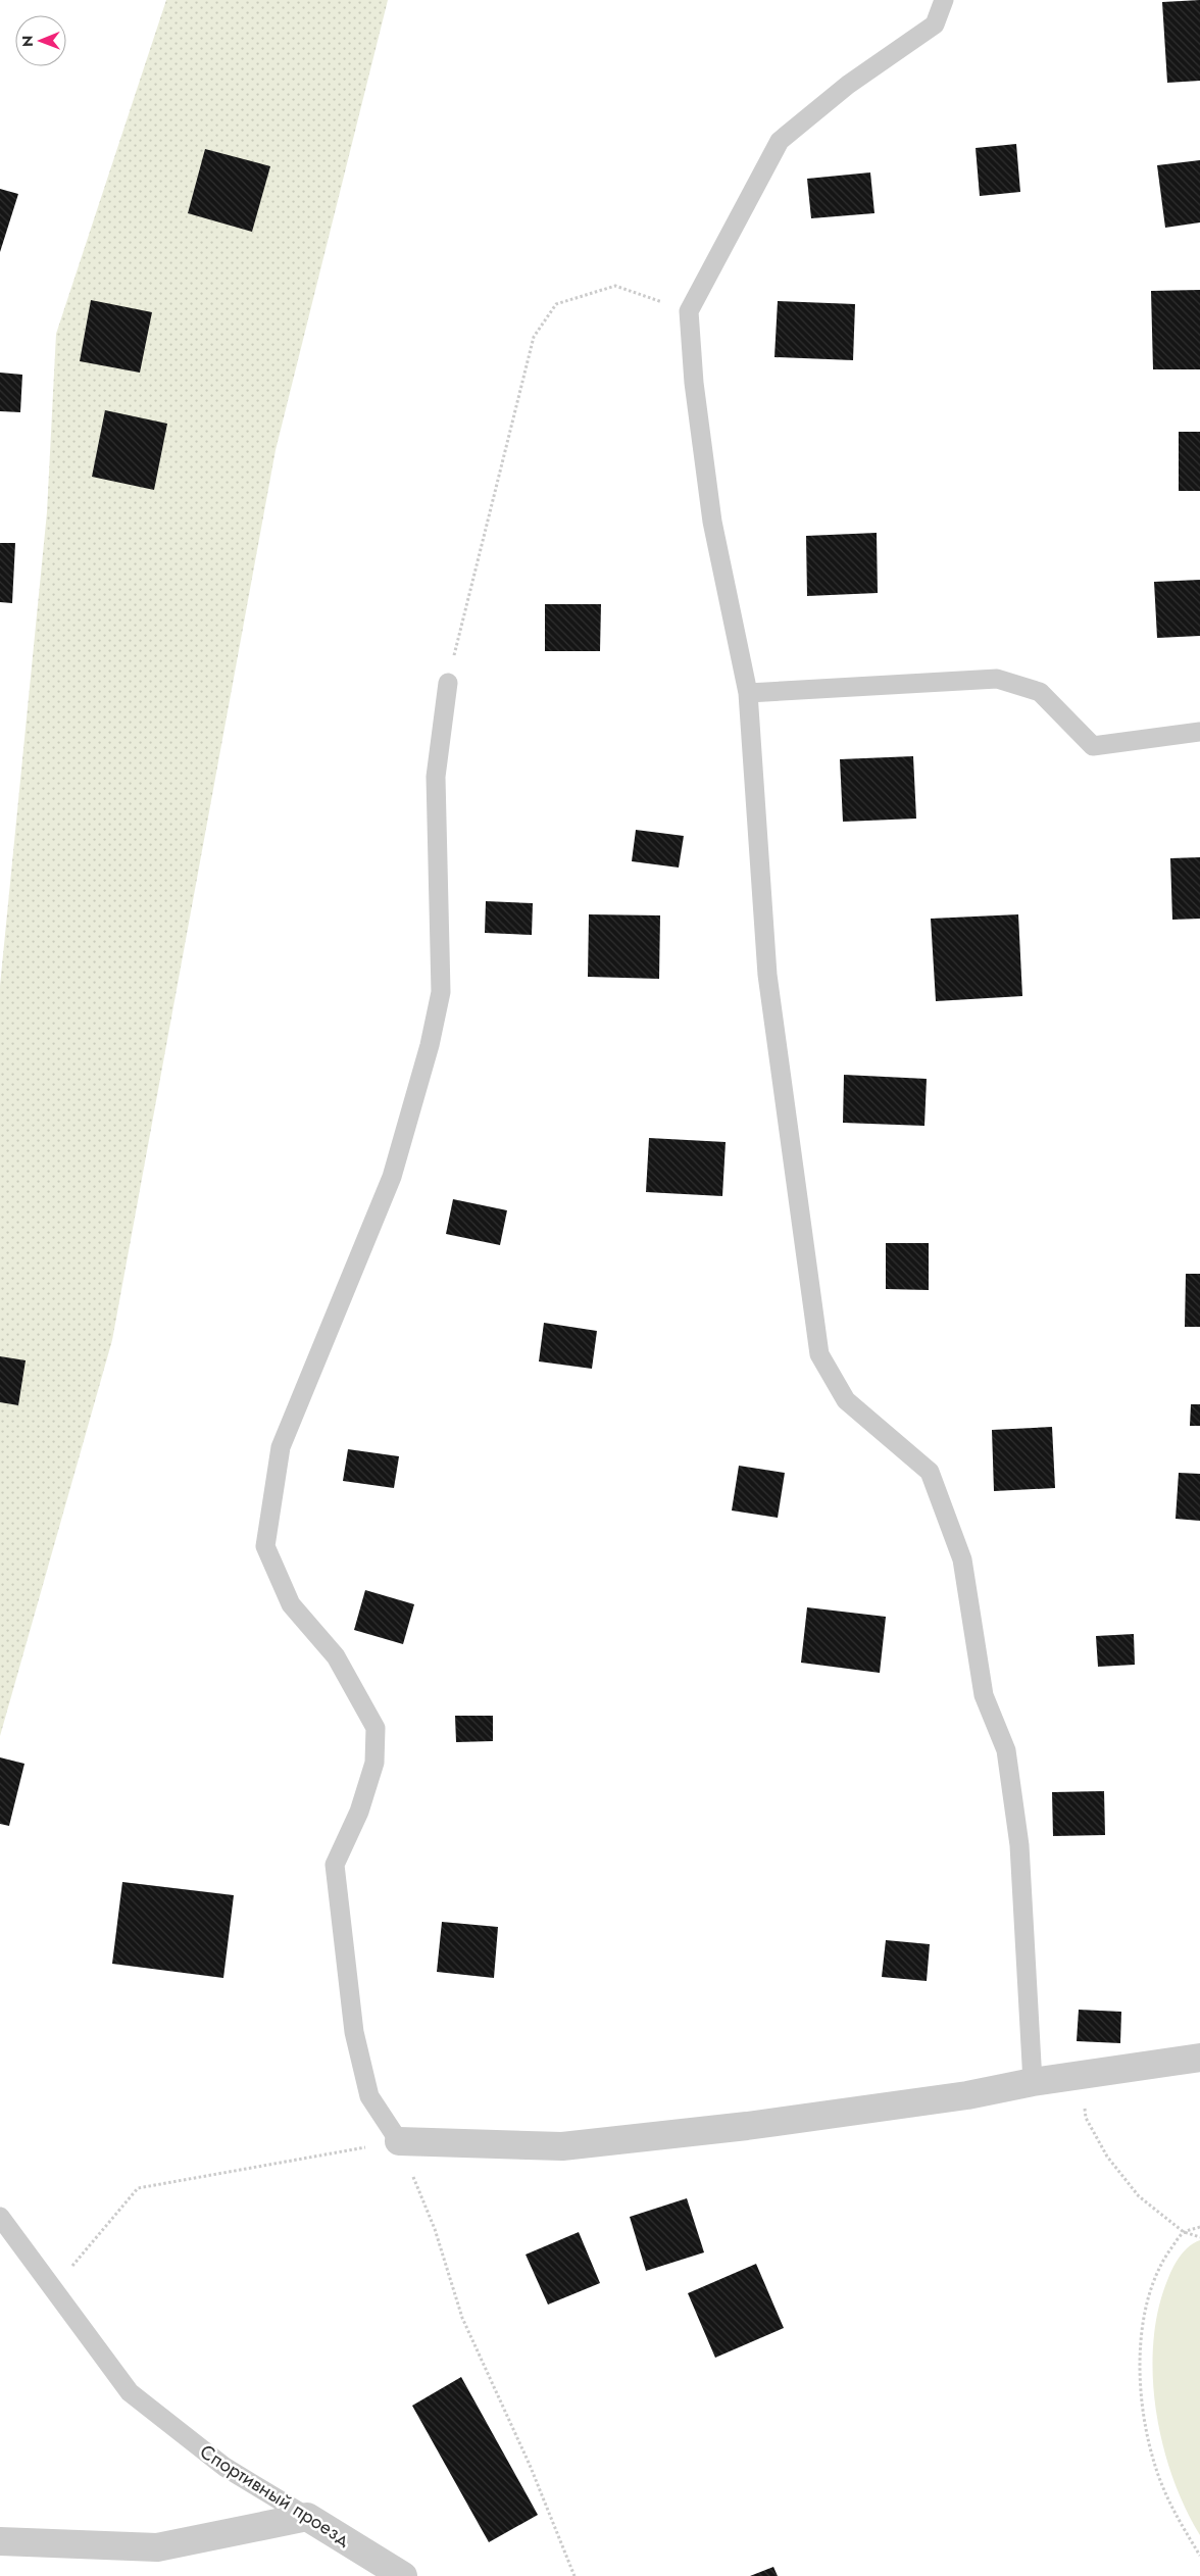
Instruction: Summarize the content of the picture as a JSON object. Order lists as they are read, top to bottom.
{
  "streets": {
    "street": ["Спортивный проезд"]
  },
  "north": "left"
}
